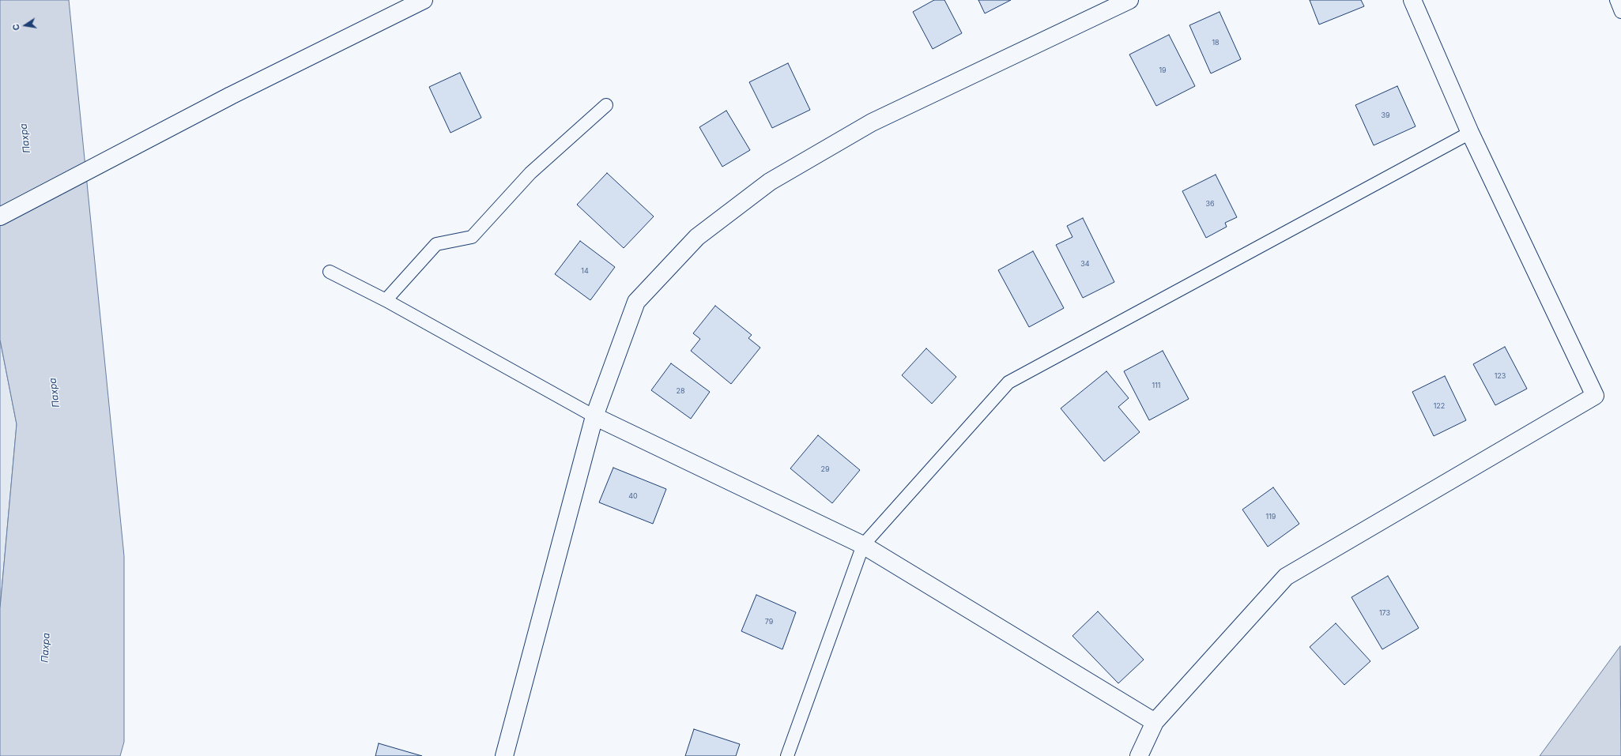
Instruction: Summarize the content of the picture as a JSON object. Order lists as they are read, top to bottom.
{
  "water": ["Пахра"],
  "house_numbers": [
    "18",
    "19",
    "39",
    "36",
    "34",
    "14",
    "123",
    "111",
    "28",
    "122",
    "29",
    "40",
    "119",
    "173",
    "79"
  ],
  "north": "left"
}
